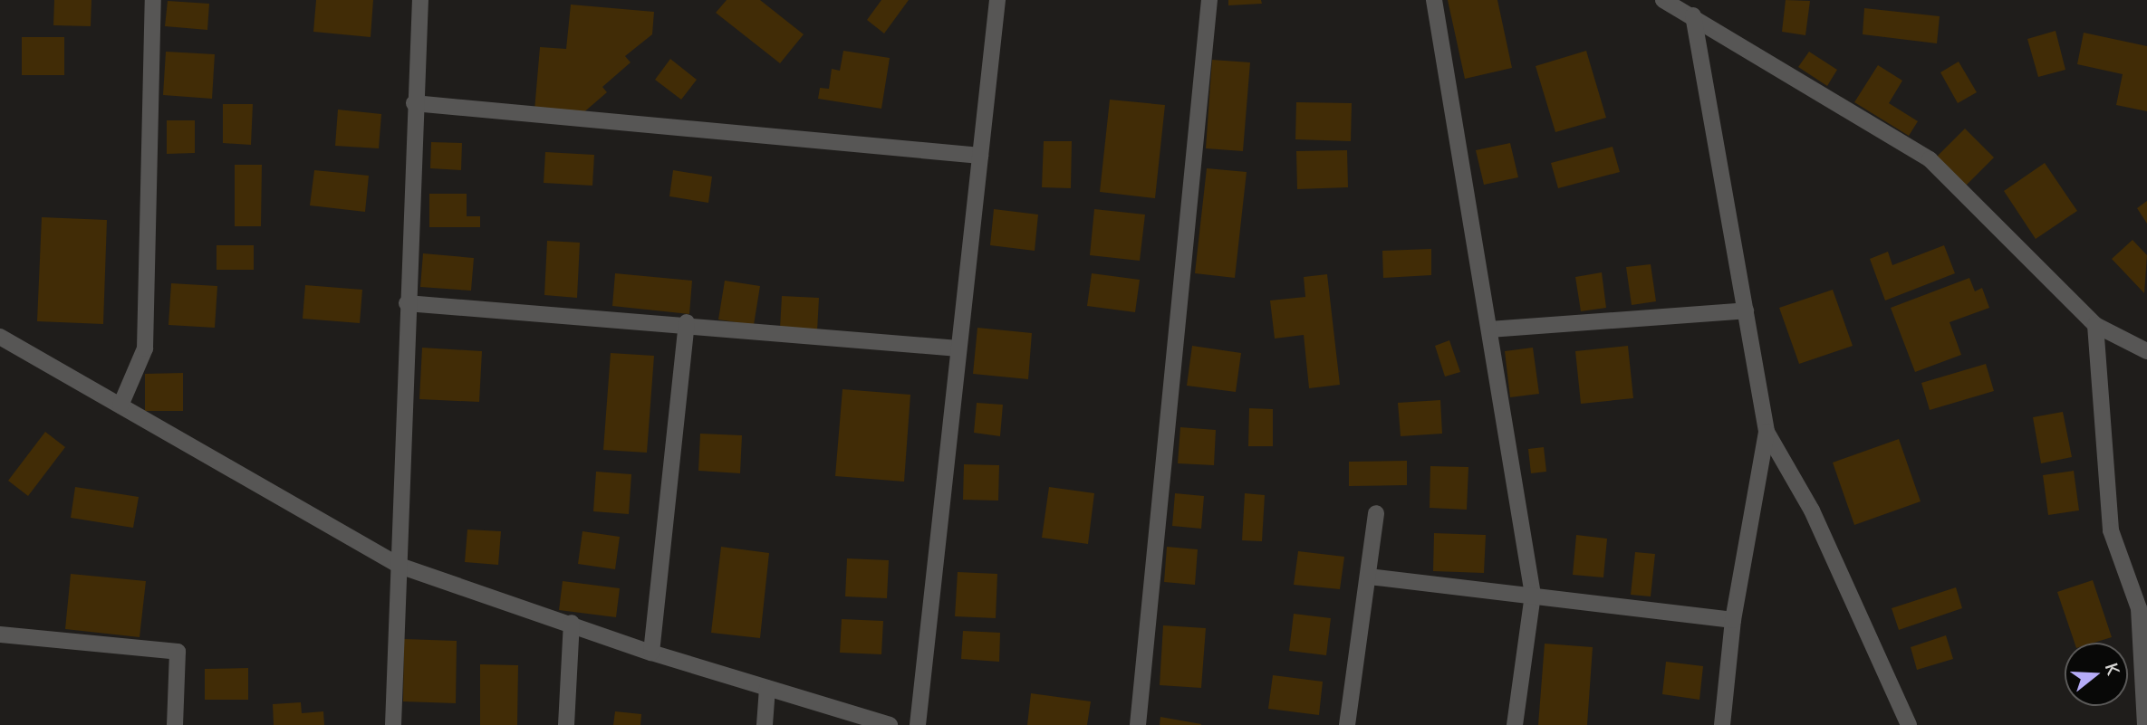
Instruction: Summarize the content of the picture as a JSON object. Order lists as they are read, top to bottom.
{
  "north": "right"
}
